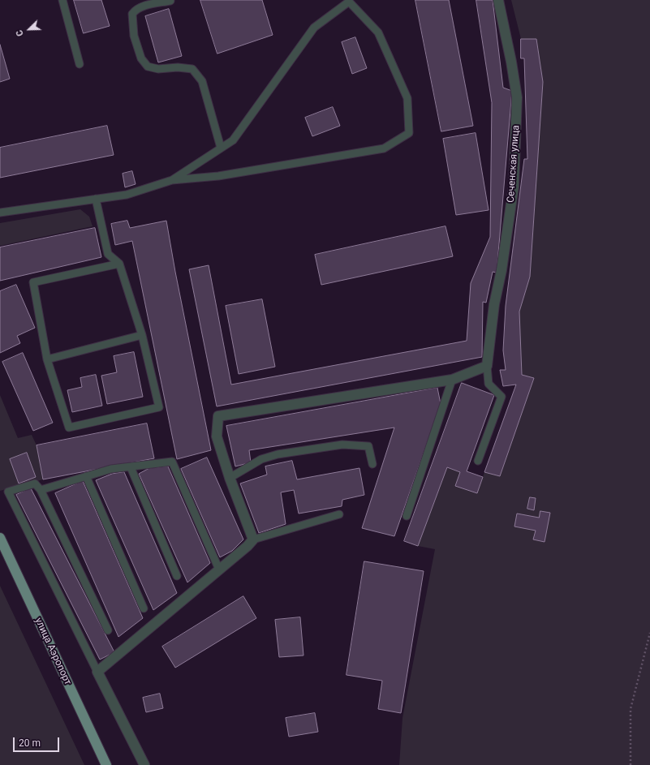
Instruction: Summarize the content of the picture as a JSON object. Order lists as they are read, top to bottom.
{
  "streets": {
    "main road": ["улица Аэропорт"],
    "street": ["Сеченская улица"]
  },
  "scale_bar": "20 m",
  "north": "bottom left"
}
